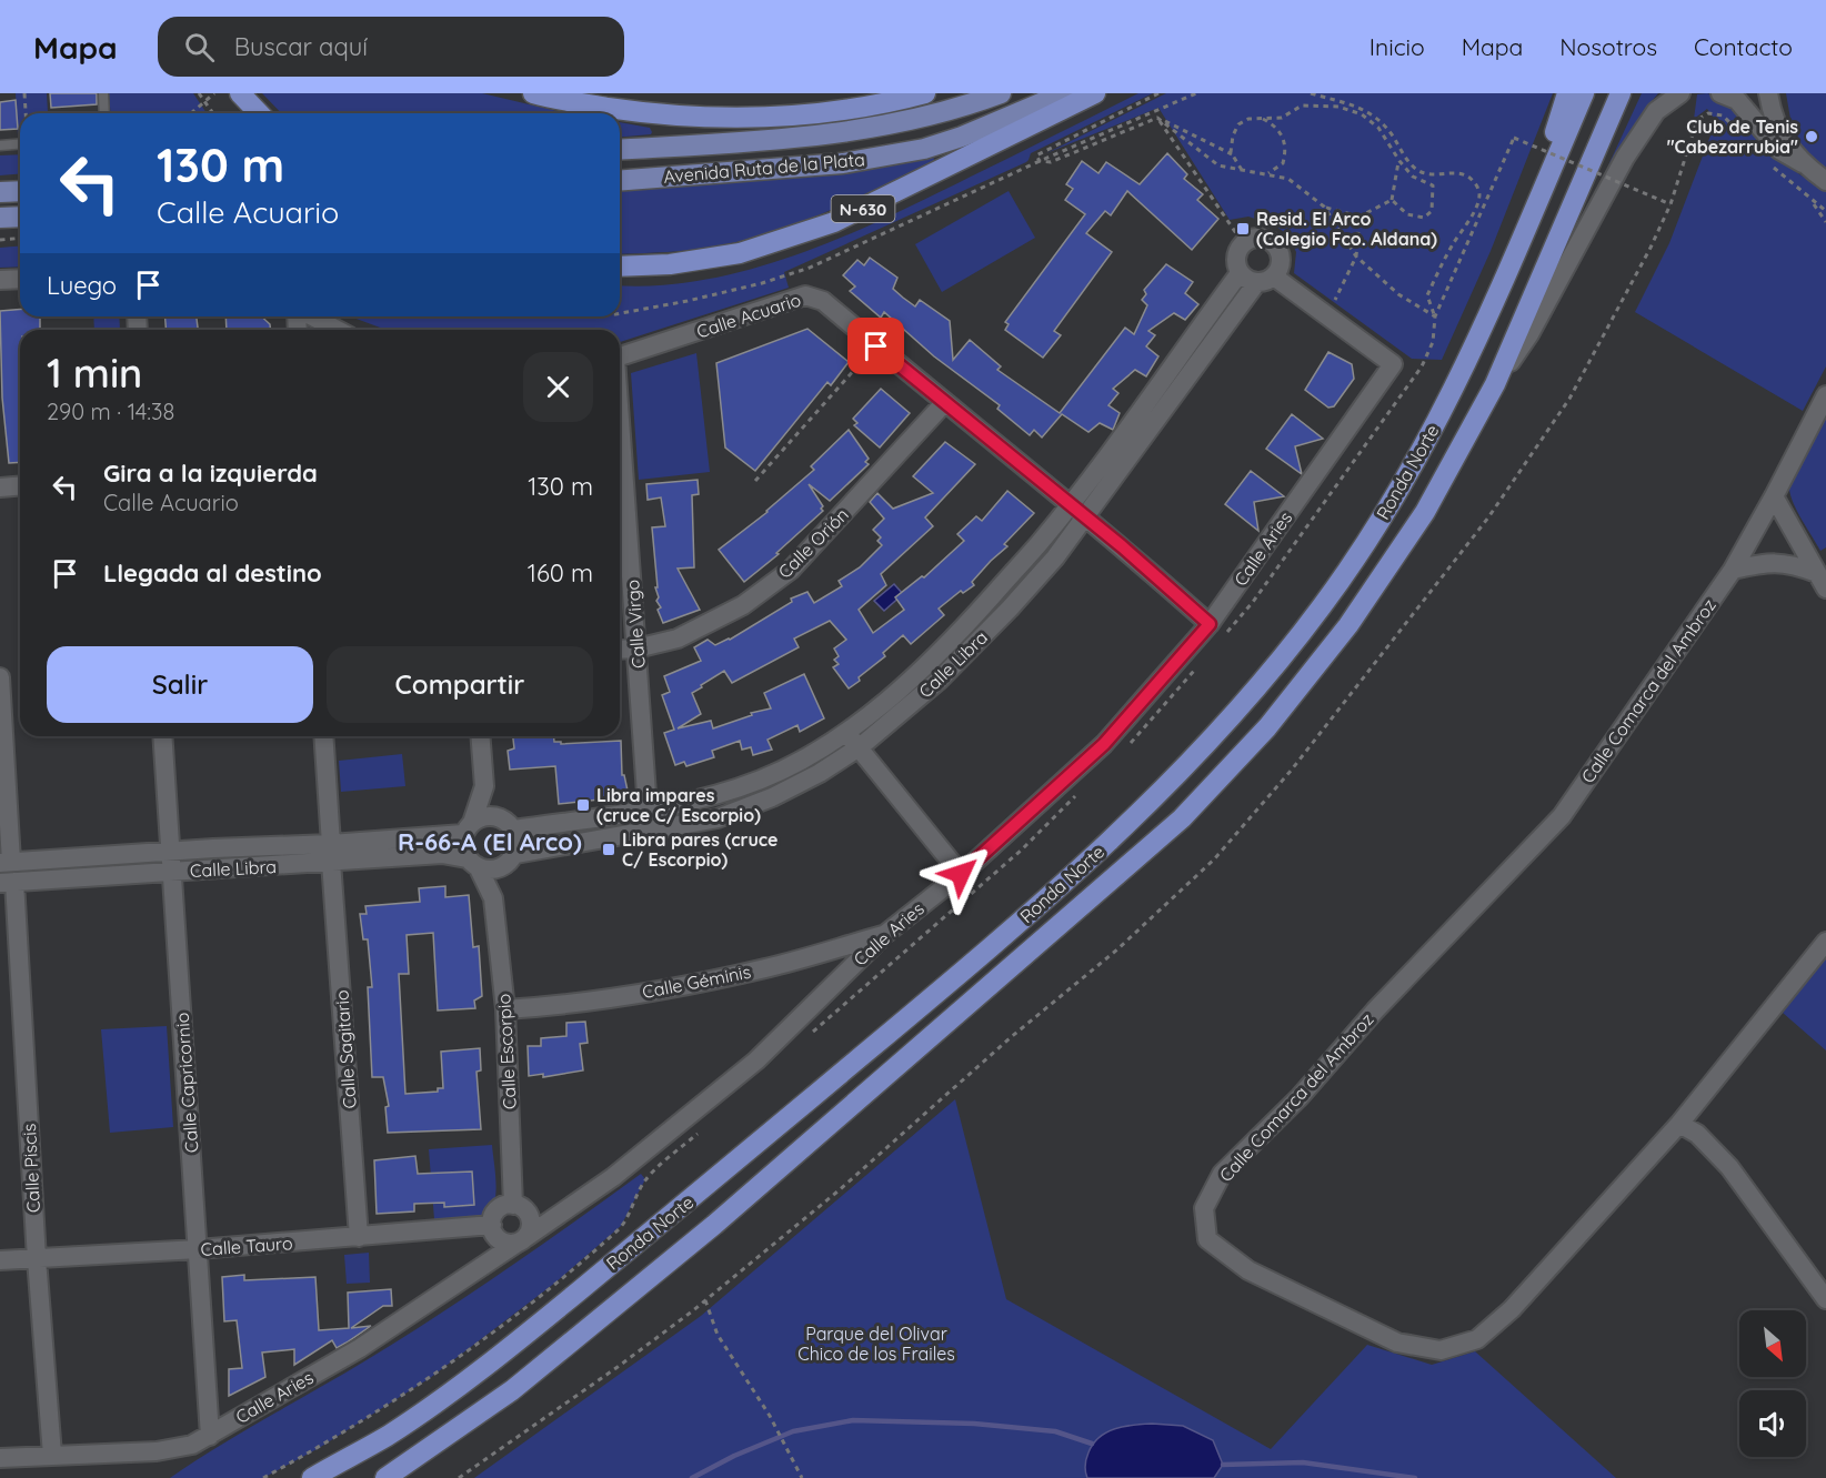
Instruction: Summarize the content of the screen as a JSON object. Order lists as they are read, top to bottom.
{
  "streets": {
    "highway": ["N-630", "Ronda Norte"],
    "main road": ["Avenida Ruta de la Plata"],
    "street": [
      "Calle Acuario",
      "Calle Orión",
      "Calle Aries",
      "Calle Virgo",
      "Calle Libra",
      "Calle Comarca del Ambroz",
      "Calle Géminis",
      "Calle Sagitario",
      "Calle Escorpio",
      "Calle Capricornio",
      "Calle Piscis",
      "Calle Tauro"
    ]
  },
  "crossings": [
    ["Calle Acuario", "Calle Orión"],
    ["Calle Acuario", "Calle Aries"],
    ["Calle Acuario", "Calle Libra"],
    ["Calle Orión", "Calle Virgo"],
    ["Calle Aries", "Calle Libra"],
    ["Calle Aries", "Calle Géminis"],
    ["Calle Aries", "Calle Escorpio"],
    ["Calle Aries", "Calle Capricornio"],
    ["Calle Aries", "Calle Piscis"],
    ["Calle Aries", "Calle Tauro"],
    ["Calle Virgo", "Calle Libra"],
    ["Calle Libra", "Calle Sagitario"],
    ["Calle Libra", "Calle Capricornio"],
    ["Calle Libra", "Calle Piscis"],
    ["Calle Géminis", "Calle Escorpio"],
    ["Calle Sagitario", "Calle Tauro"],
    ["Calle Escorpio", "Calle Tauro"],
    ["Calle Capricornio", "Calle Tauro"],
    ["Calle Piscis", "Calle Tauro"]
  ],
  "districts": ["R-66-A (El Arco)"],
  "parks": ["Parque del Olivar Chico de los Frailes"],
  "places": {
    "other": ["Club de Tenis \"Cabezarrubia\""],
    "transit": ["Resid. El Arco (Colegio Fco. Aldana)", "Libra impares (cruce C/ Escorpio)", "Libra pares (cruce C/ Escorpio)"]
  },
  "north": "bottom right",
  "page": {
    "header": "Mapa",
    "search": "Buscar aquí",
    "nav": [
      "Inicio",
      "Mapa",
      "Nosotros",
      "Contacto"
    ],
    "turn": ["130 m", "Calle Acuario"],
    "then": "Luego",
    "heading": ["1 min", "290 m · 14:38"],
    "list": [
      {
        "name": "Gira a la izquierda",
        "note": "Calle Acuario",
        "value": "130 m"
      },
      {
        "name": "Llegada al destino",
        "value": "160 m"
      }
    ],
    "buttons": ["Salir", "Compartir"]
  }
}
